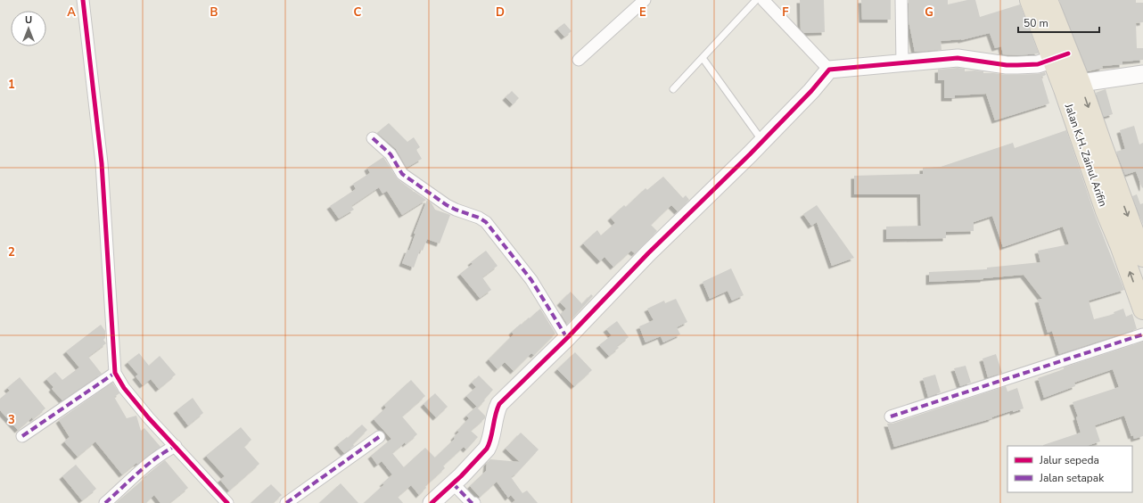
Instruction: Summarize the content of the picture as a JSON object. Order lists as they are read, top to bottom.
{
  "streets": {
    "highway": ["Jalan K.H. Zainul Arifin"]
  },
  "legend": ["Jalur sepeda", "Jalan setapak"],
  "scale_bar": "50 m",
  "north": "top",
  "grid": {
    "columns": [
      "A",
      "B",
      "C",
      "D",
      "E",
      "F",
      "G"
    ],
    "rows": ["1", "2", "3"]
  }
}
